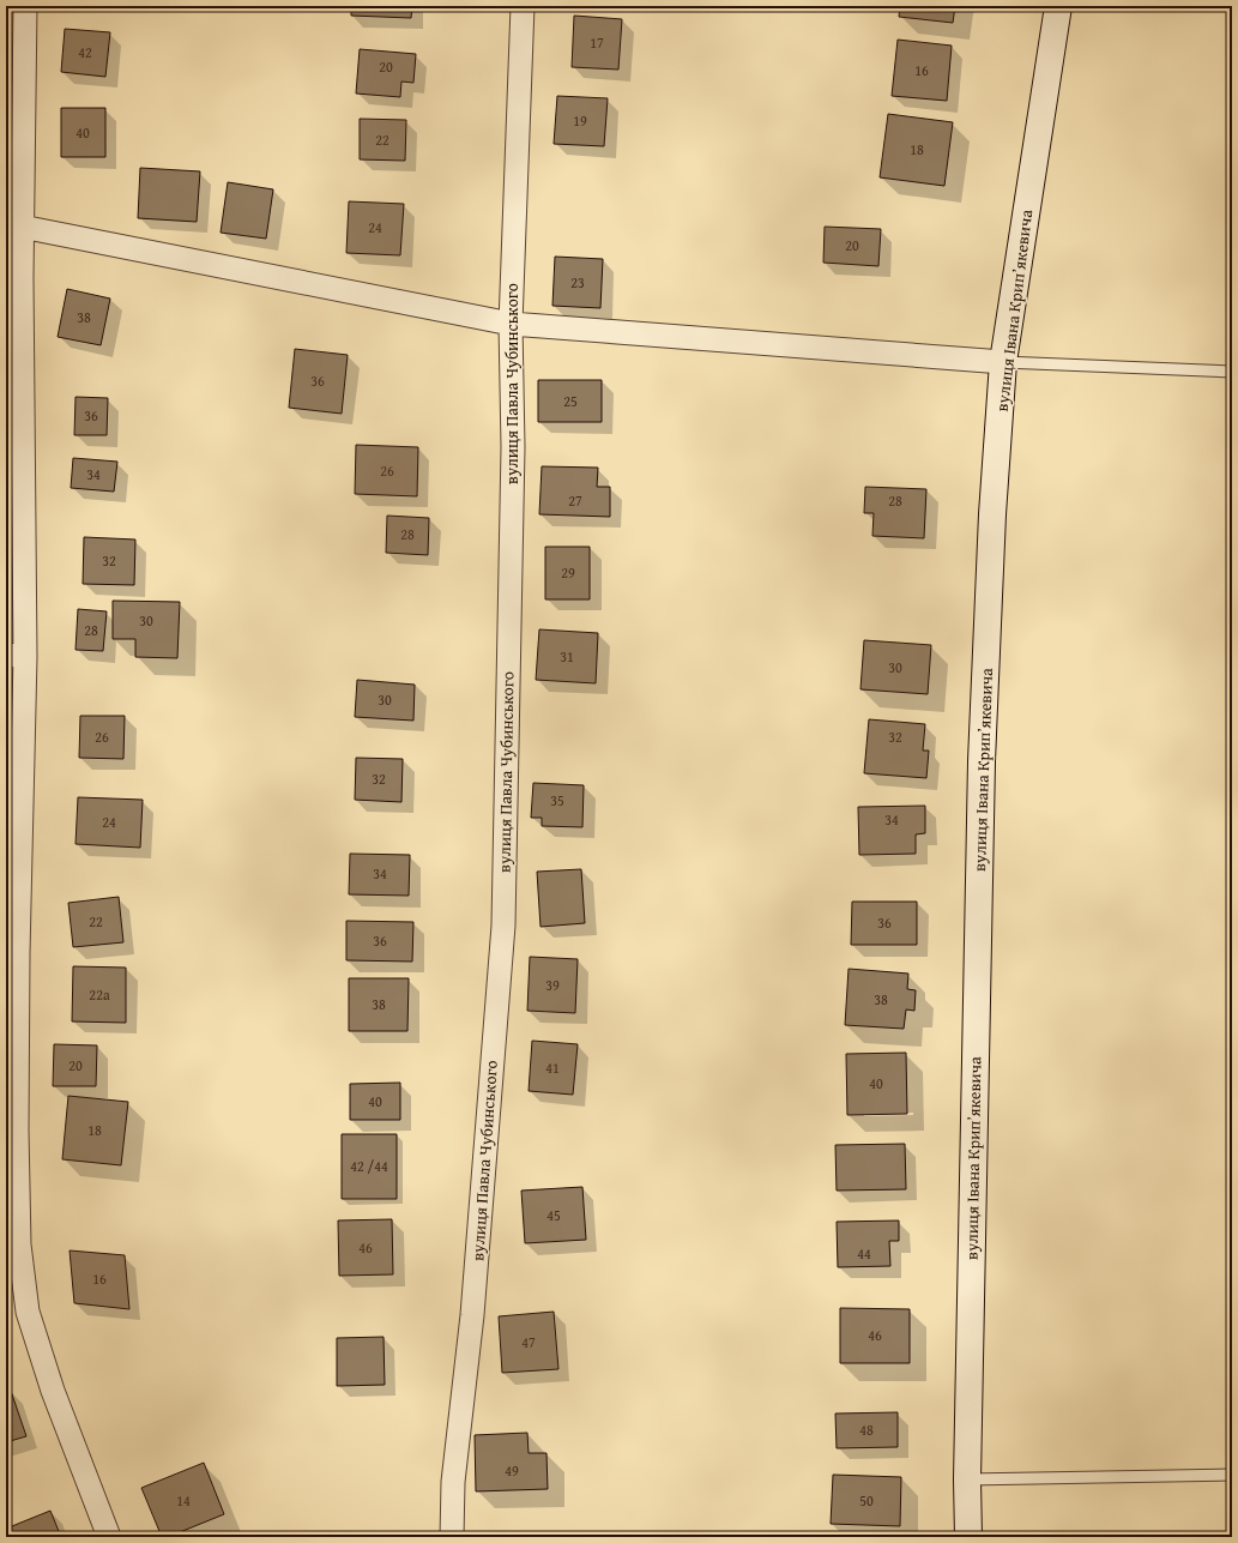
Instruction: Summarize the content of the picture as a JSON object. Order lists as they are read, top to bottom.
{
  "streets": {
    "street": ["вулиця Івана Крипʼякевича", "вулиця Павла Чубинського"]
  },
  "house_numbers": [
    "17",
    "42",
    "20",
    "16",
    "19",
    "40",
    "22",
    "18",
    "24",
    "20",
    "23",
    "38",
    "36",
    "25",
    "36",
    "26",
    "34",
    "27",
    "28",
    "28",
    "32",
    "29",
    "30",
    "28",
    "31",
    "30",
    "30",
    "26",
    "32",
    "32",
    "35",
    "34",
    "24",
    "34",
    "22",
    "36",
    "36",
    "39",
    "22а",
    "38",
    "38",
    "20",
    "41",
    "40",
    "40",
    "18",
    "42 /44",
    "45",
    "46",
    "44",
    "16",
    "46",
    "47",
    "48",
    "49",
    "14",
    "50"
  ]
}
